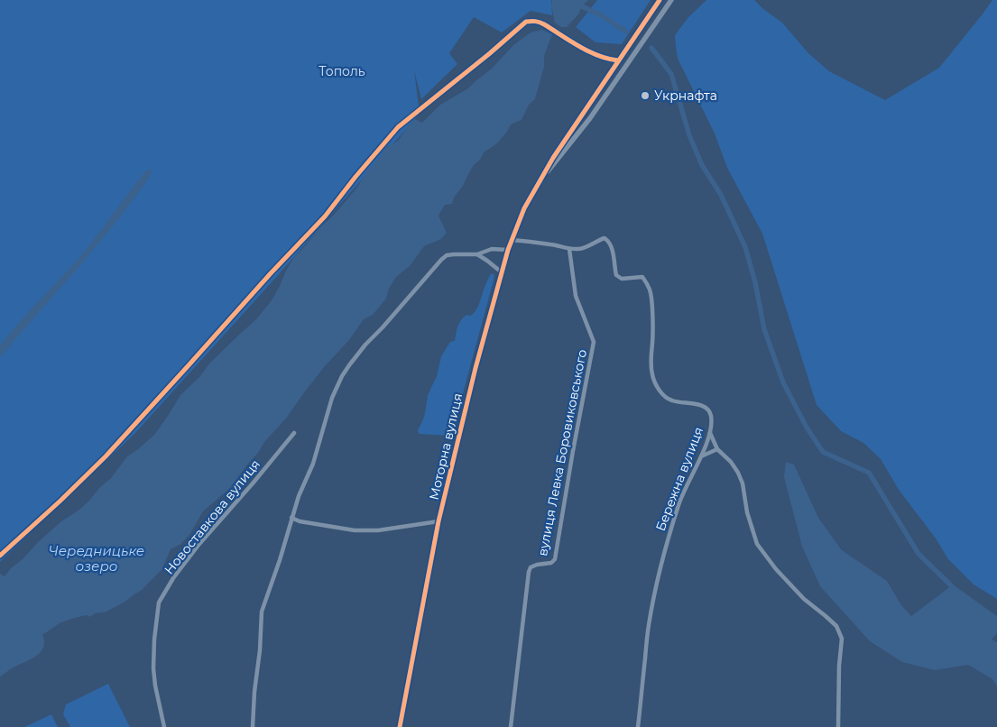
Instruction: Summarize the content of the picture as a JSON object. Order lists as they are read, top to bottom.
{
  "streets": {
    "street": [
      "Моторна вулиця",
      "вулиця Левка Боровиковського",
      "Бережна вулиця",
      "Новоставкова вулиця"
    ]
  },
  "crossings": [
    ["Моторна вулиця", "Бережна вулиця"],
    ["вулиця Левка Боровиковського", "Бережна вулиця"]
  ],
  "water": ["Чередницьке озеро"],
  "parks": ["Тополь"],
  "places": ["Укрнафта"]
}
